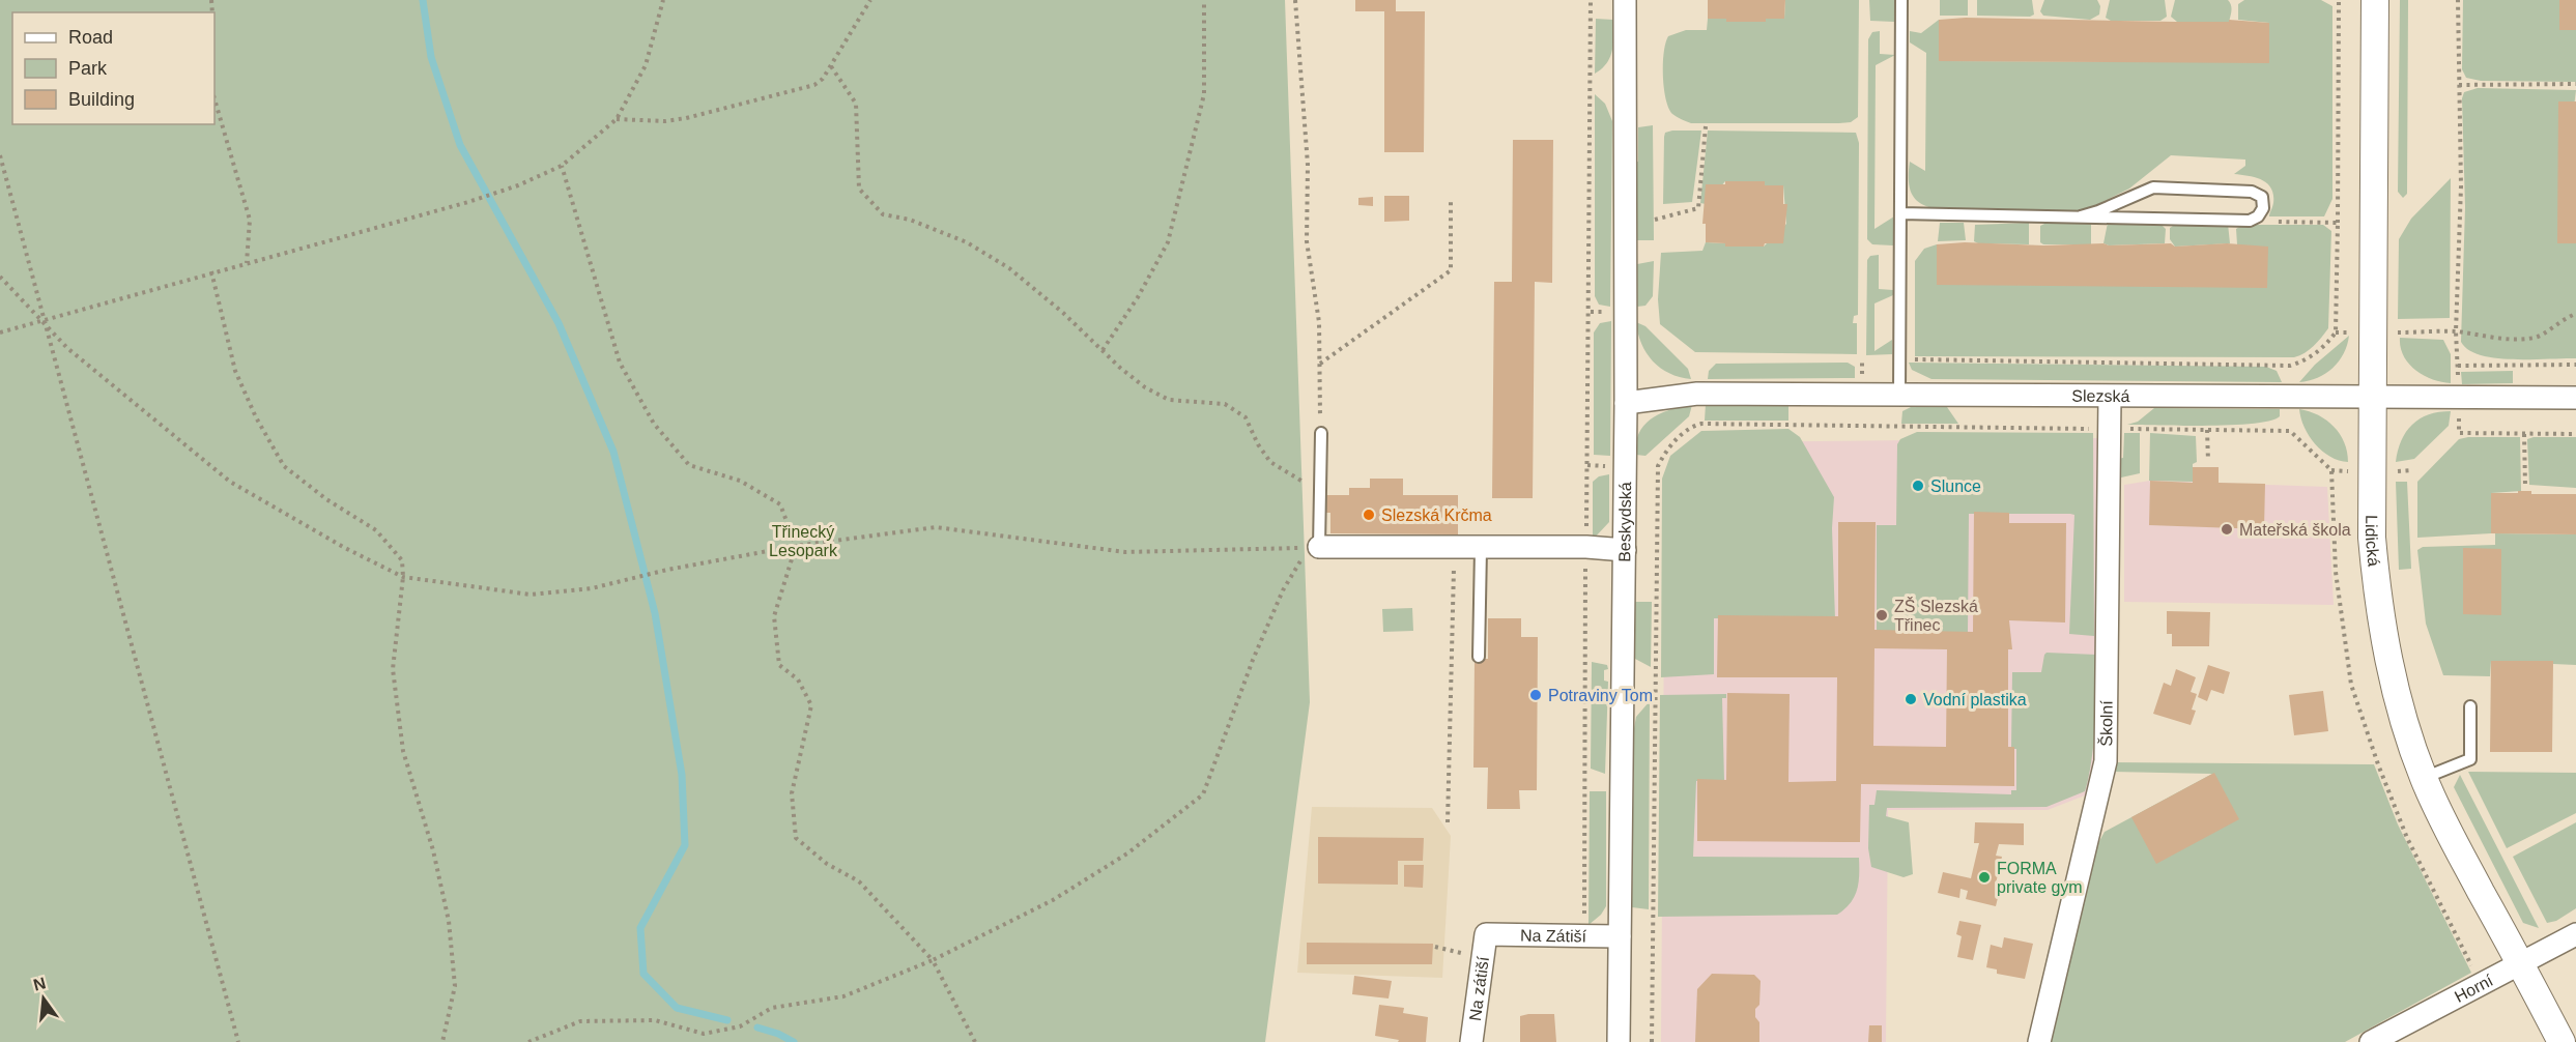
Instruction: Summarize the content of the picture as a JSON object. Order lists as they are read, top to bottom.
{
  "streets": {
    "street": [
      "Slezská",
      "Beskydská",
      "Lidická",
      "Školní",
      "Na Zátiší",
      "Na zátiší",
      "Horní"
    ]
  },
  "crossings": [
    ["Slezská", "Beskydská"],
    ["Slezská", "Lidická"],
    ["Slezská", "Školní"],
    ["Beskydská", "Na Zátiší"],
    ["Lidická", "Horní"],
    ["Na Zátiší", "Na zátiší"]
  ],
  "parks": ["Třinecký Lesopark"],
  "places": [
    "Slunce",
    "Slezská Krčma",
    "Mateřská škola",
    "ZŠ Slezská Třinec",
    "Potraviny Tom",
    "Vodní plastika",
    "FORMA private gym"
  ],
  "legend": ["Road", "Park", "Building"],
  "north": "top"
}
